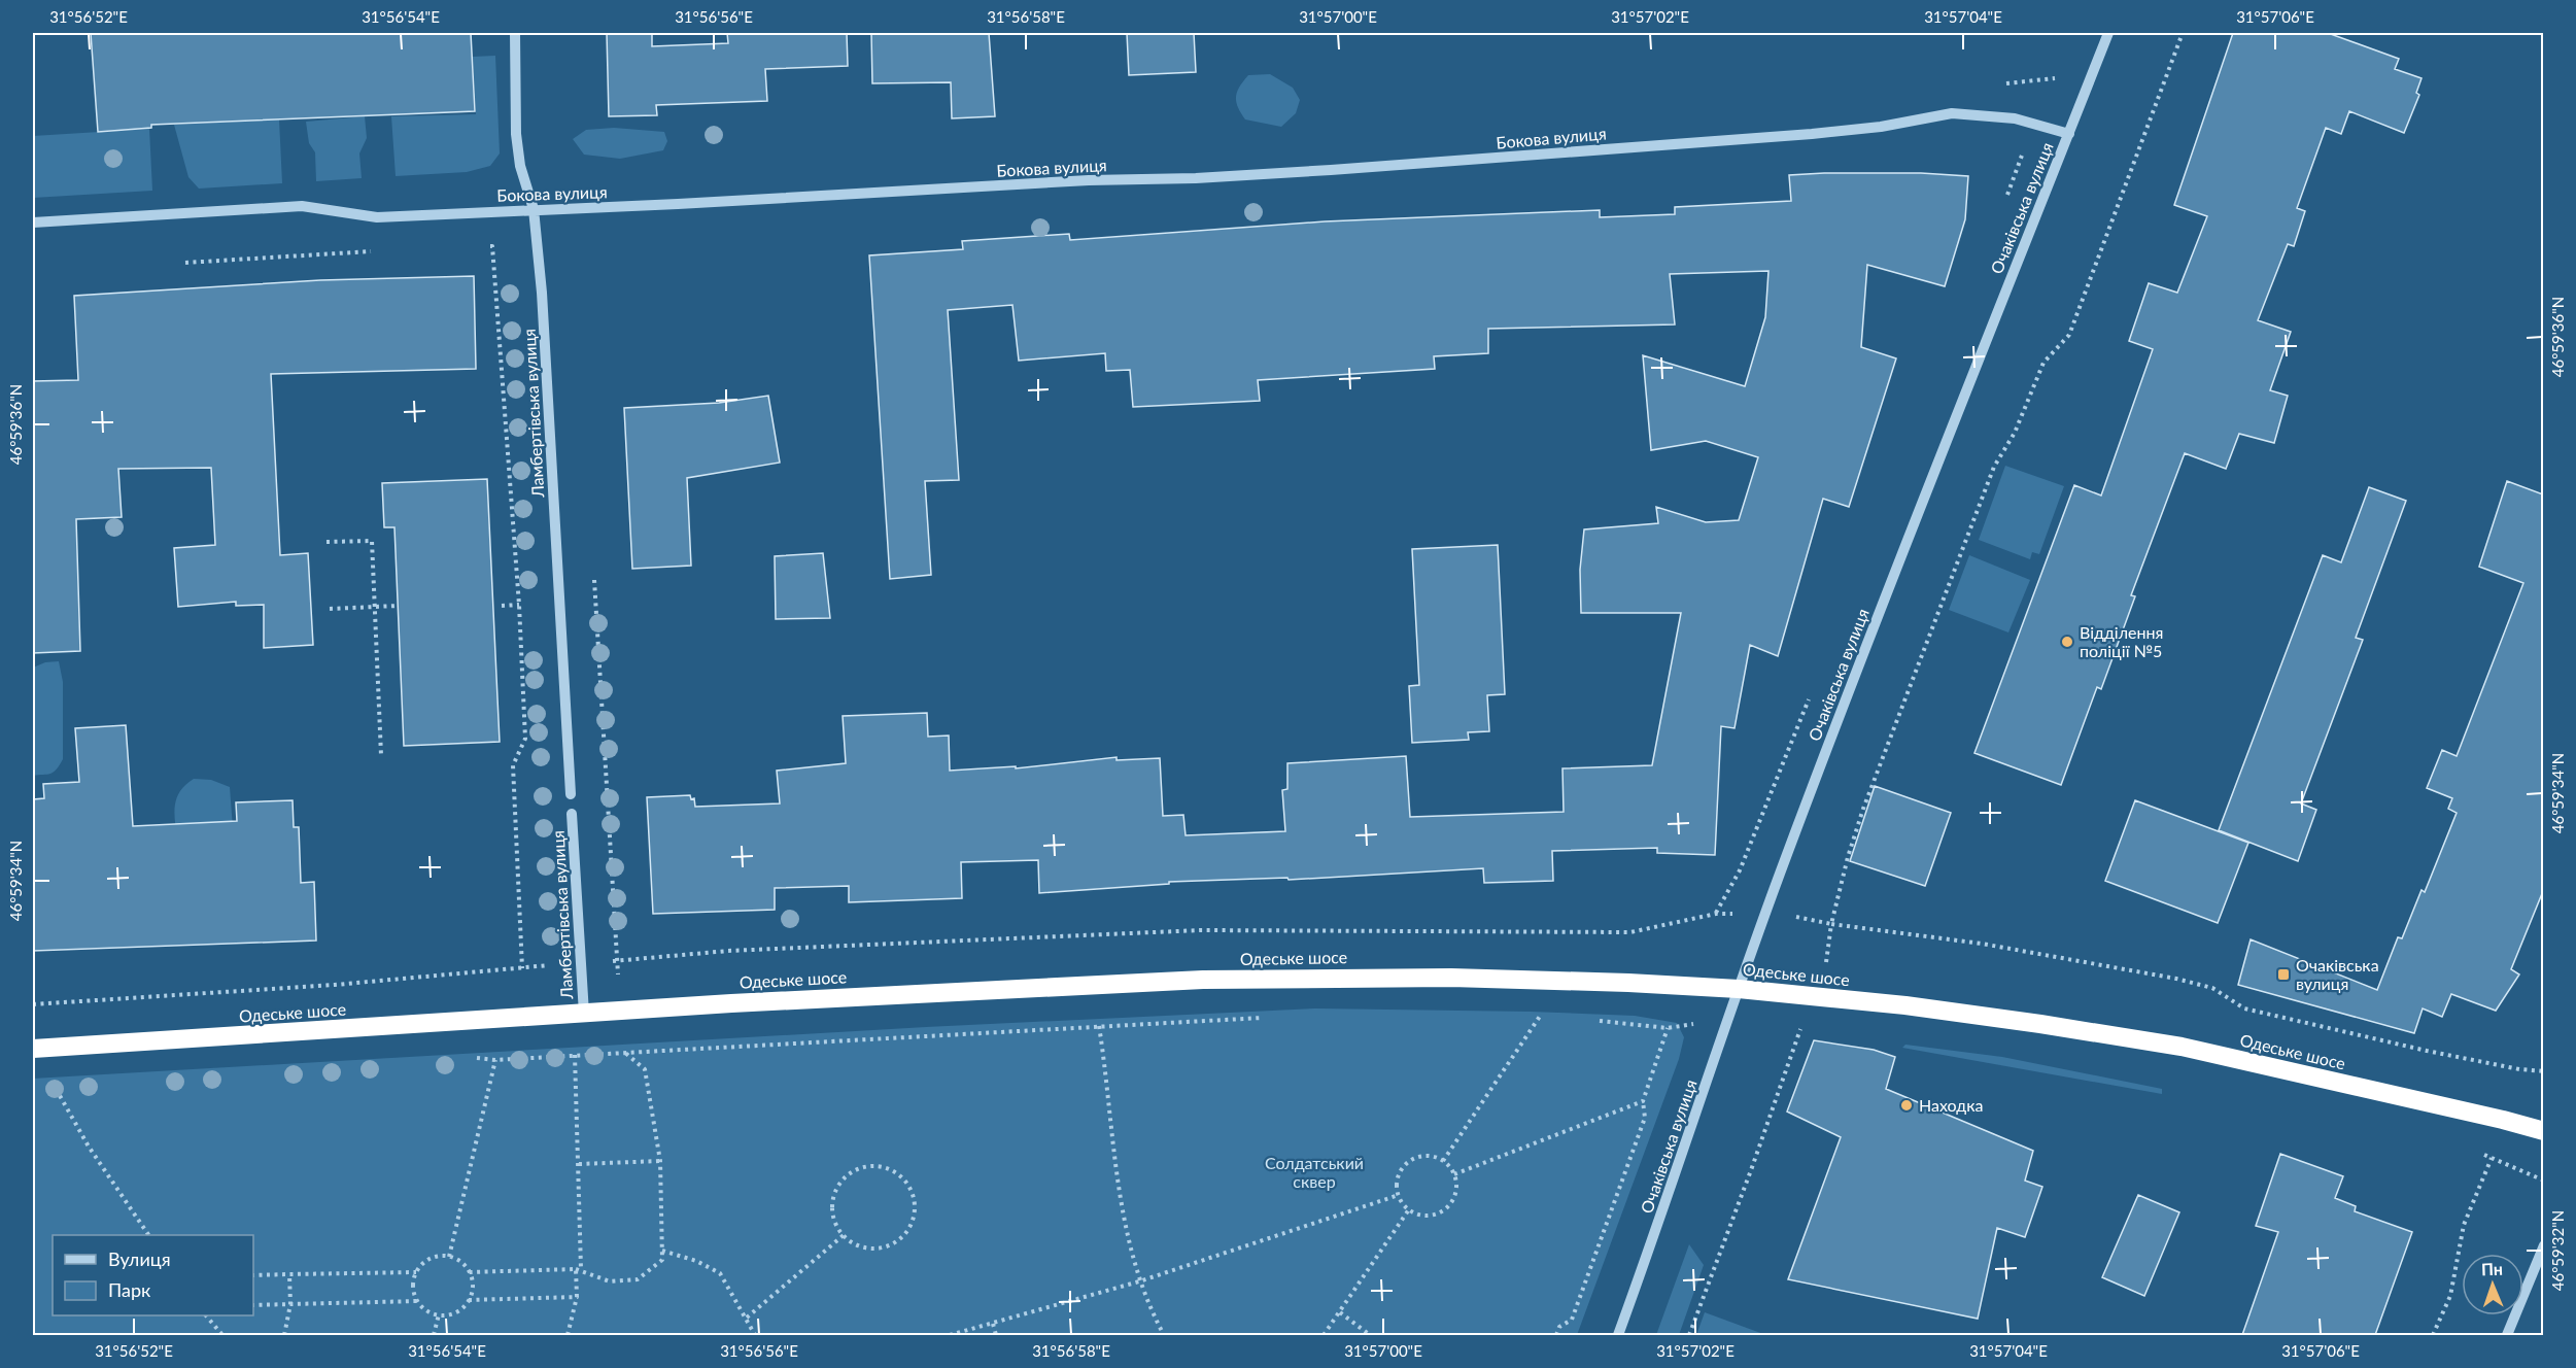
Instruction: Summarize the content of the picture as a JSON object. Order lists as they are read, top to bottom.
{
  "streets": {
    "highway": ["Одеське шосе"],
    "street": ["Бокова вулиця", "Очаківська вулиця", "Ламбертівська вулиця"]
  },
  "crossings": [
    ["Бокова вулиця", "Очаківська вулиця"],
    ["Бокова вулиця", "Ламбертівська вулиця"],
    ["Очаківська вулиця", "Одеське шосе"],
    ["Ламбертівська вулиця", "Одеське шосе"]
  ],
  "parks": ["Солдатський сквер"],
  "places": {
    "other": ["Відділення поліції №5", "Находка"],
    "transit": ["Очаківська вулиця"]
  },
  "legend": ["Вулиця", "Парк"],
  "north": "top",
  "coordinates": [
    "31°56'52\"E",
    "31°56'54\"E",
    "31°56'56\"E",
    "31°56'58\"E",
    "31°57'00\"E",
    "31°57'02\"E",
    "31°57'04\"E",
    "31°57'06\"E",
    "46°59'36\"N",
    "46°59'34\"N",
    "46°59'32\"N"
  ]
}
